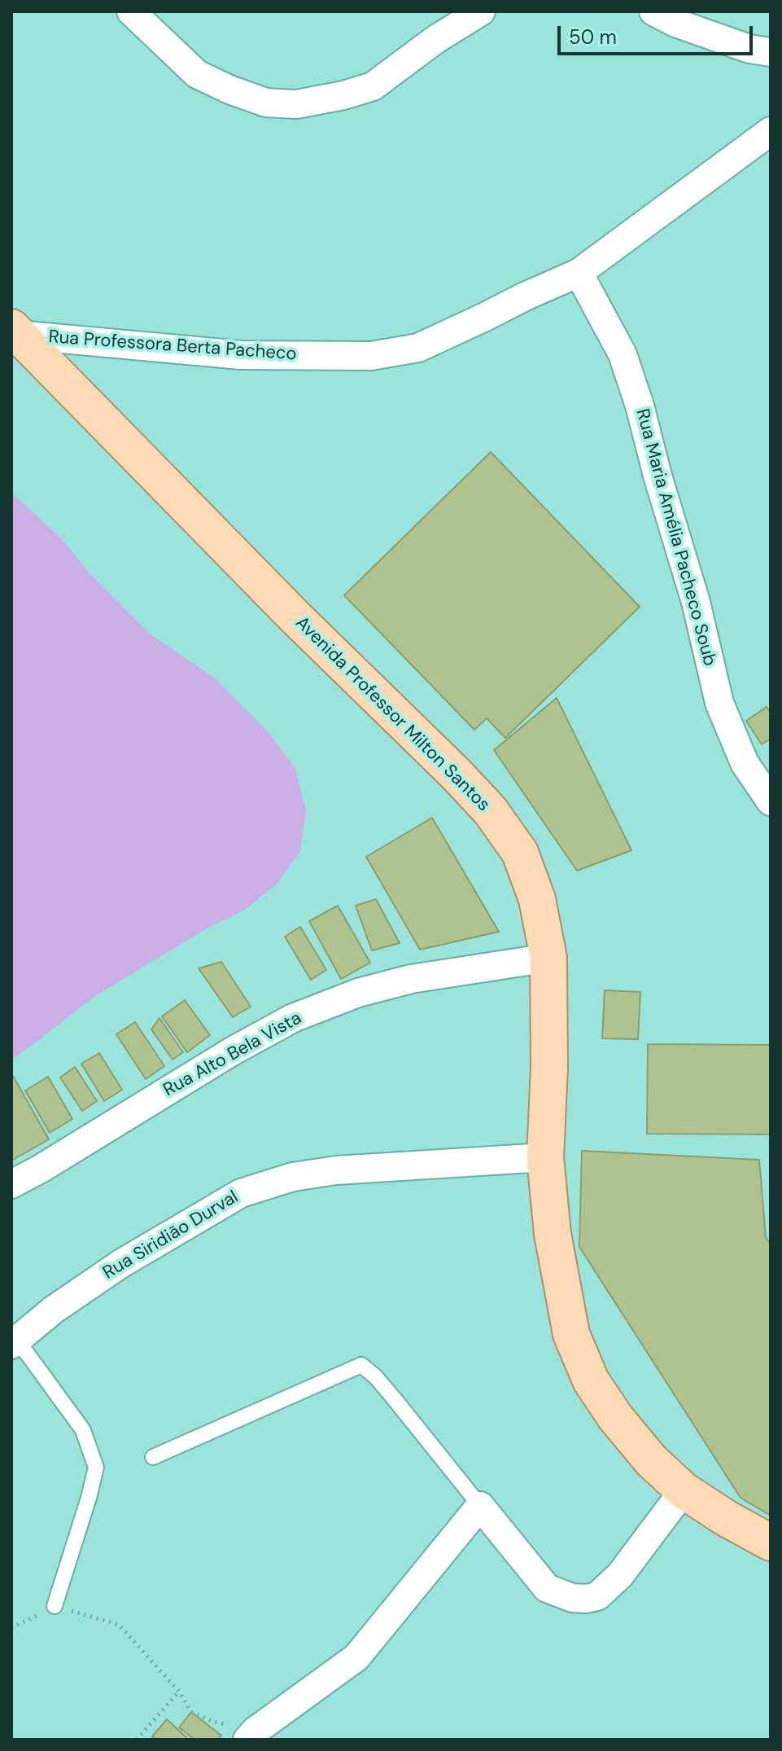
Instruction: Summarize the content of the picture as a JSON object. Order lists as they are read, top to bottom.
{
  "streets": {
    "main road": ["Avenida Professor Milton Santos"],
    "street": [
      "Rua Professora Berta Pacheco",
      "Rua Maria Amélia Pacheco Soub",
      "Rua Alto Bela Vista",
      "Rua Siridião Durval"
    ]
  },
  "crossings": [
    ["Rua Professora Berta Pacheco", "Rua Maria Amélia Pacheco Soub"],
    ["Rua Professora Berta Pacheco", "Avenida Professor Milton Santos"],
    ["Avenida Professor Milton Santos", "Rua Alto Bela Vista"],
    ["Avenida Professor Milton Santos", "Rua Siridião Durval"]
  ],
  "scale_bar": "50 m"
}
